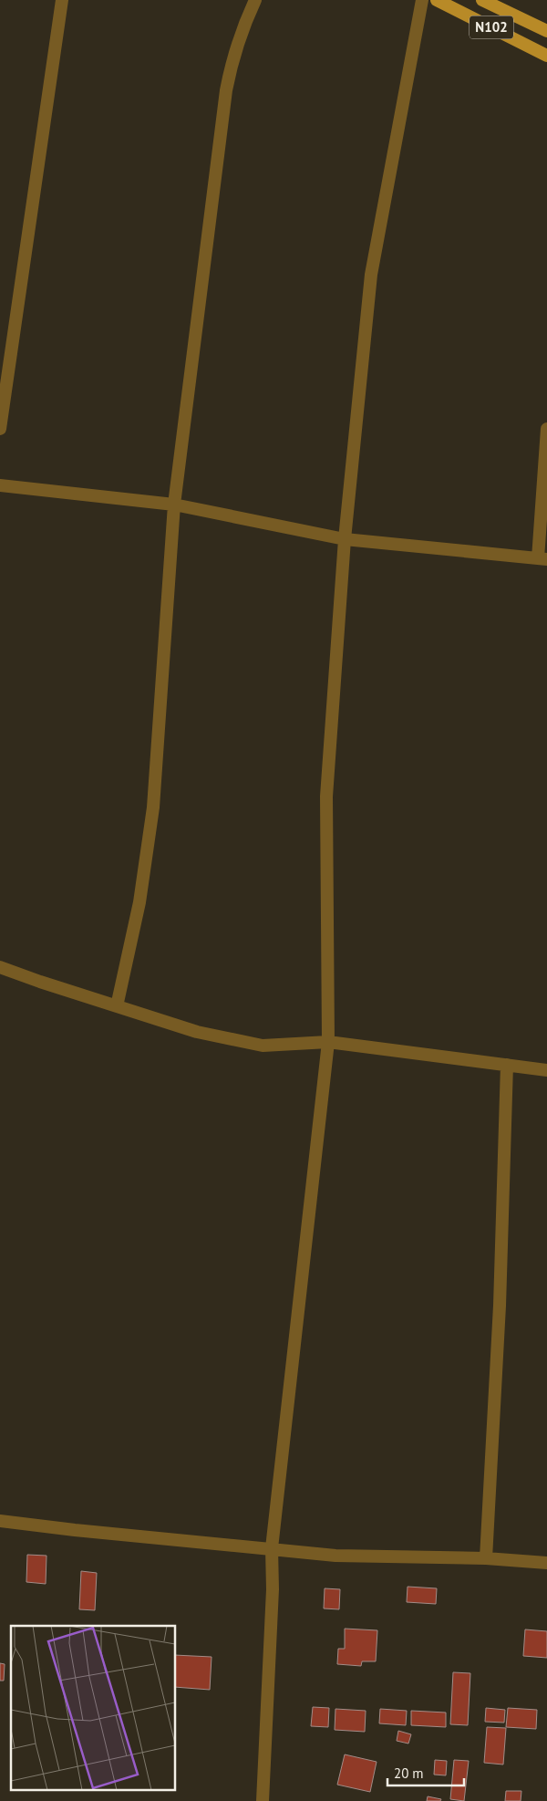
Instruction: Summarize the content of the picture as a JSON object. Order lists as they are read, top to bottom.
{
  "streets": {
    "main road": ["N102"]
  },
  "scale_bar": "20 m"
}
